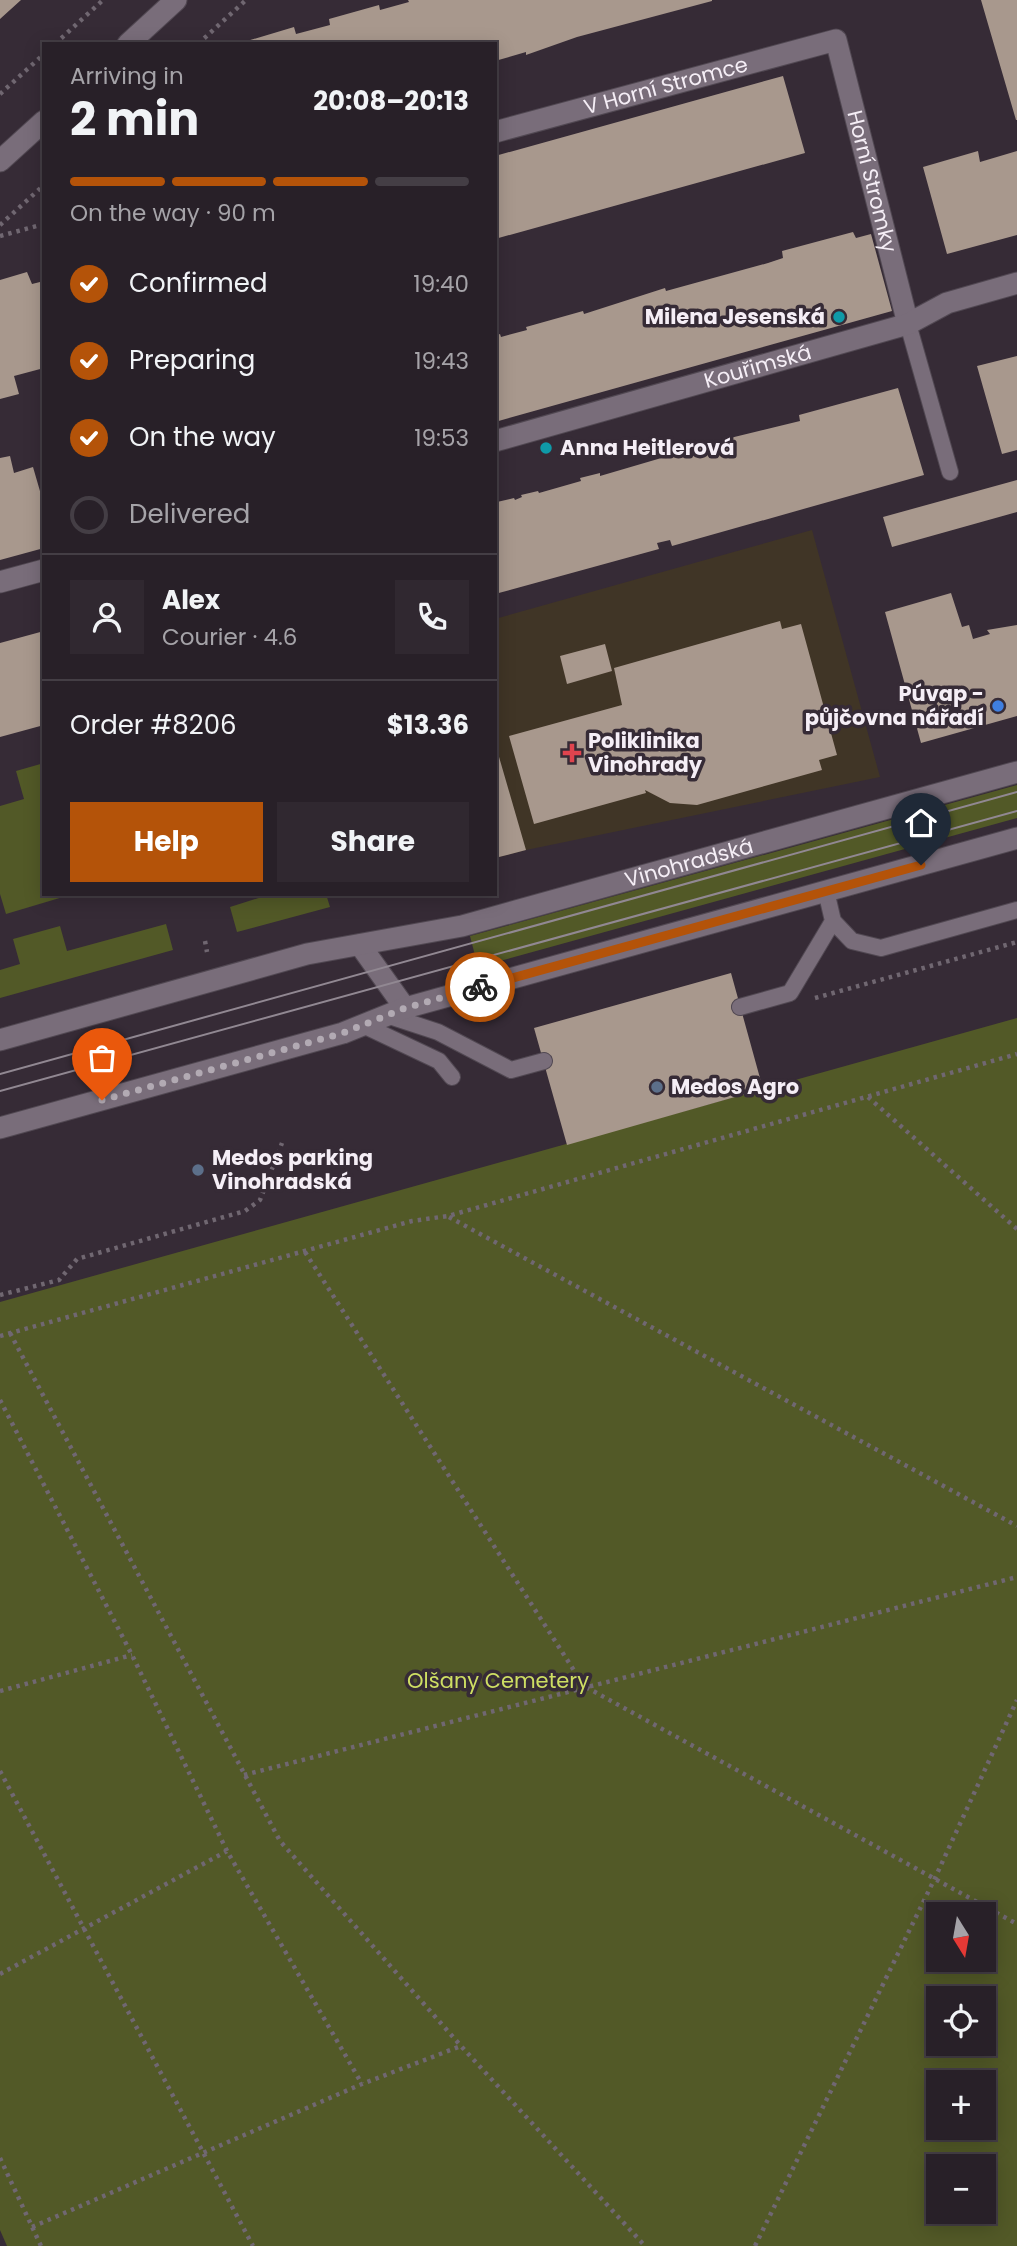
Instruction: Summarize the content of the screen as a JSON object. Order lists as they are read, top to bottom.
{
  "streets": {
    "main road": [
      "V Horní Stromce",
      "Horní Stromky",
      "Kouřimská",
      "Vinohradská"
    ]
  },
  "crossings": [
    ["V Horní Stromce", "Horní Stromky"],
    ["Horní Stromky", "Kouřimská"]
  ],
  "parks": ["Olšany Cemetery"],
  "places": {
    "other": [
      "Milena Jesenská",
      "Anna Heitlerová",
      "Púvap - půjčovna nářadí",
      "Medos Agro",
      "Medos parking Vinohradská"
    ],
    "health": ["Poliklinika Vinohrady"]
  },
  "north": "bottom",
  "page": {
    "heading": ["2 min", "Arriving in", "20:08–20:13"],
    "panel": [
      "Alex",
      "Courier · 4.6",
      "Order #8206",
      "$13.36"
    ],
    "bar": "On the way · 90 m",
    "list": [
      ["Confirmed", "19:40"],
      ["Preparing", "19:43"],
      ["On the way", "19:53"],
      "Delivered"
    ],
    "buttons": ["Help", "Share"],
    "map_buttons": ["+", "−"]
  }
}
